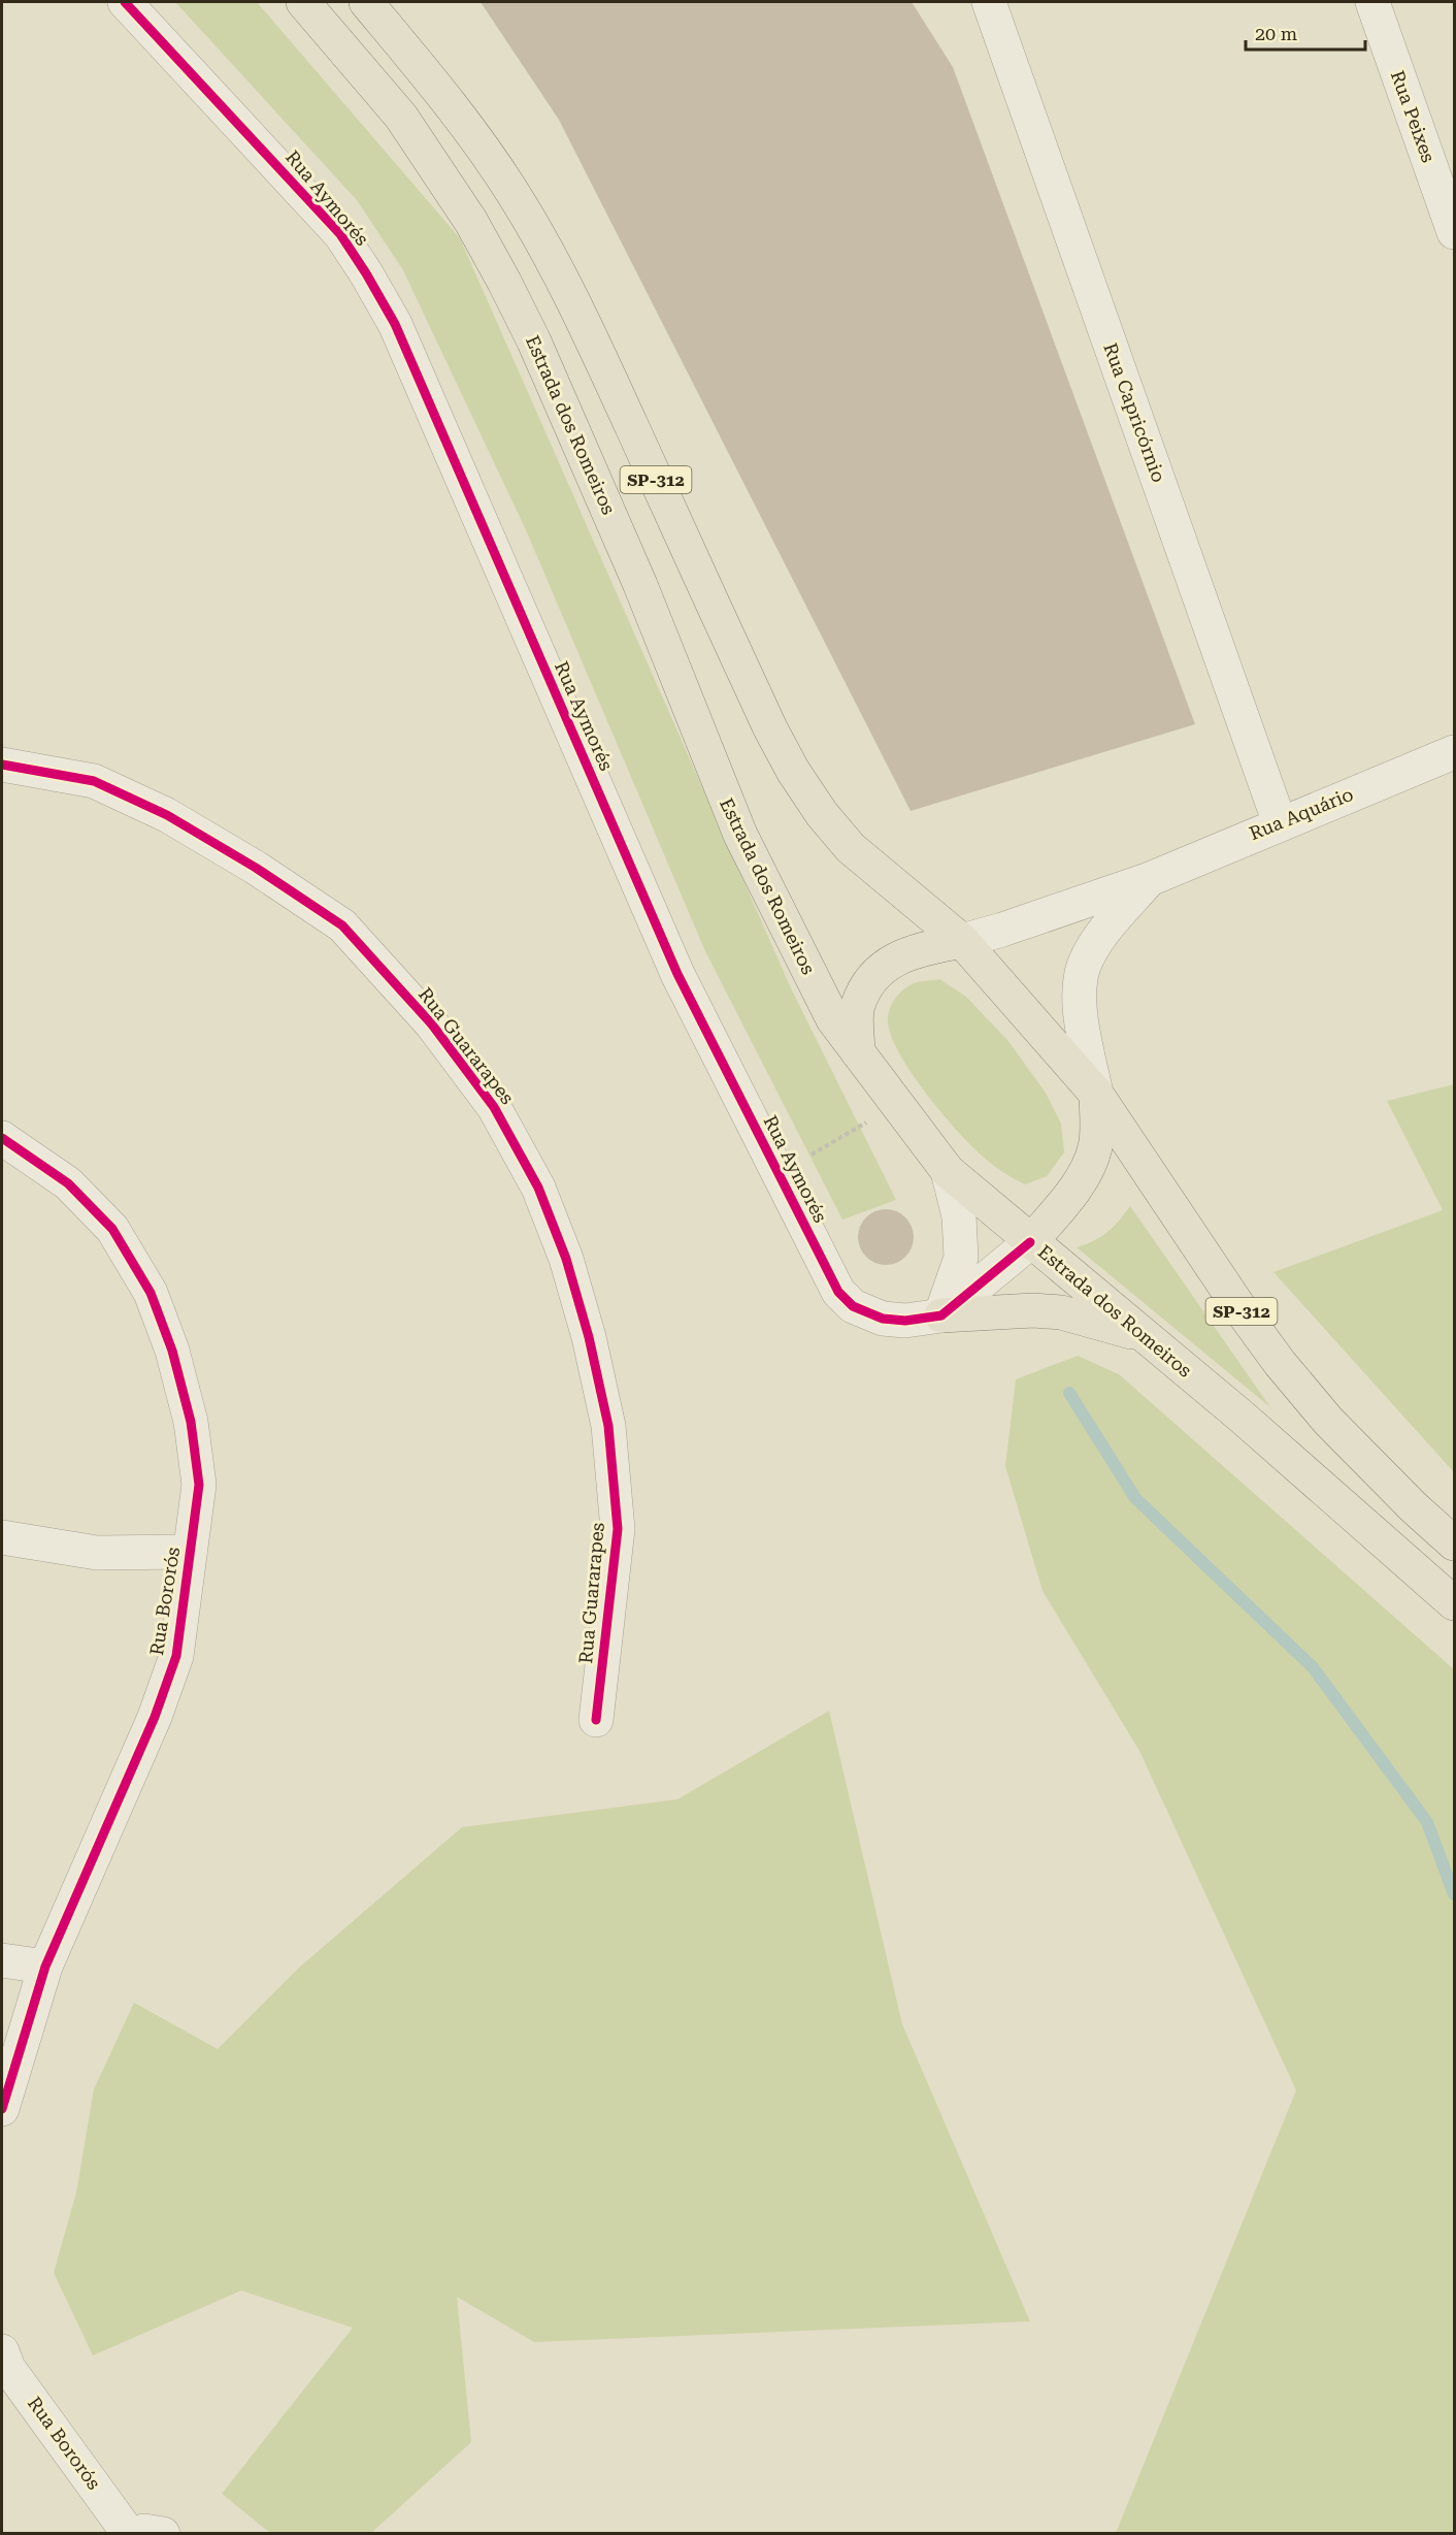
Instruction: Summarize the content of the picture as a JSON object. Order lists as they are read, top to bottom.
{
  "streets": {
    "main road": ["Estrada dos Romeiros", "SP-312"],
    "street": [
      "Rua Peixes",
      "Rua Aymorés",
      "Rua Capricórnio",
      "Rua Aquário",
      "Rua Guararapes",
      "Rua Bororós"
    ]
  },
  "crossings": [
    ["Rua Aymorés", "Estrada dos Romeiros"],
    ["Rua Capricórnio", "Rua Aquário"],
    ["SP-312", "Rua Aquário"]
  ],
  "scale_bar": "20 m"
}
